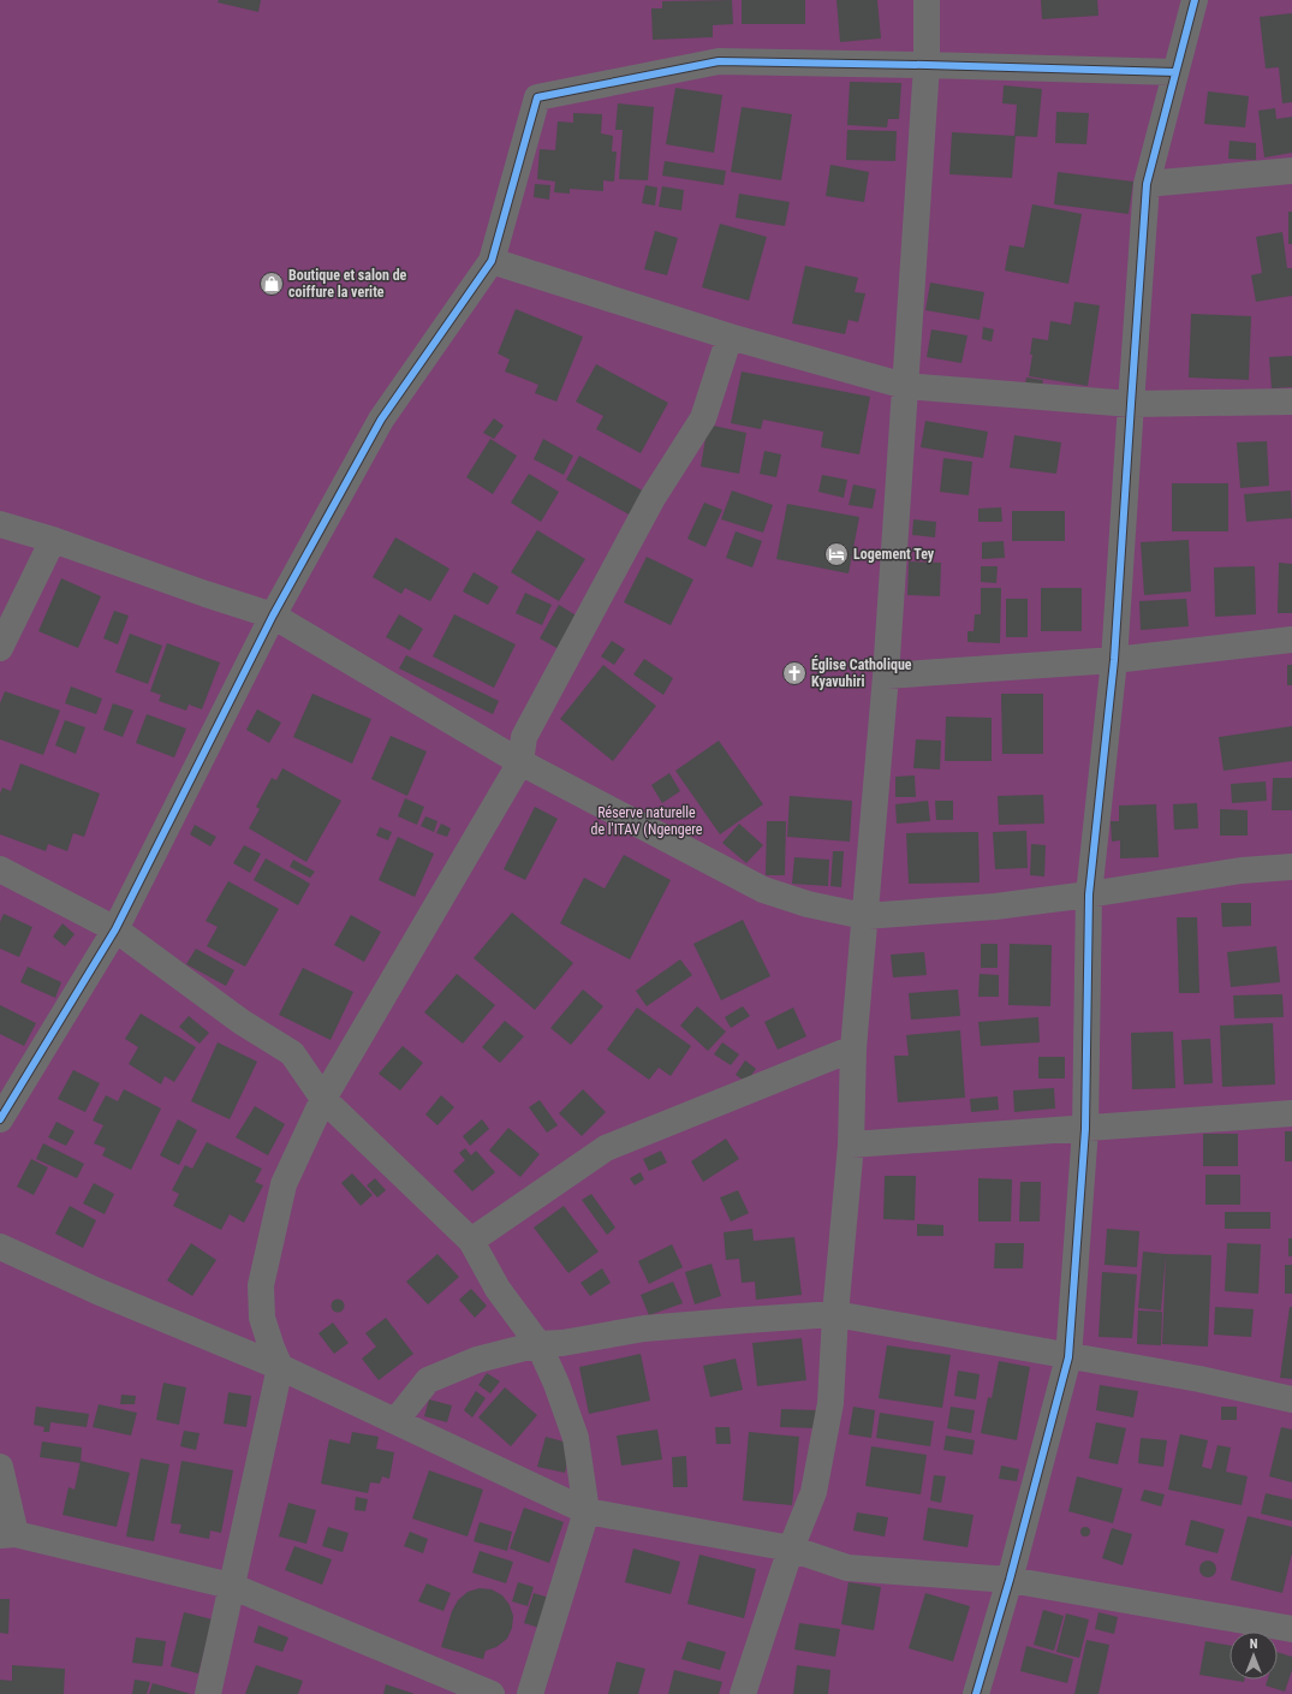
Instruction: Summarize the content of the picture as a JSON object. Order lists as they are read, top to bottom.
{
  "parks": ["Réserve naturelle de l'ITAV (Ngengere"],
  "places": {
    "shop": ["Boutique et salon de coiffure la verite"],
    "hotel": ["Logement Tey"],
    "church": ["Église Catholique Kyavuhiri"]
  },
  "north": "top"
}
